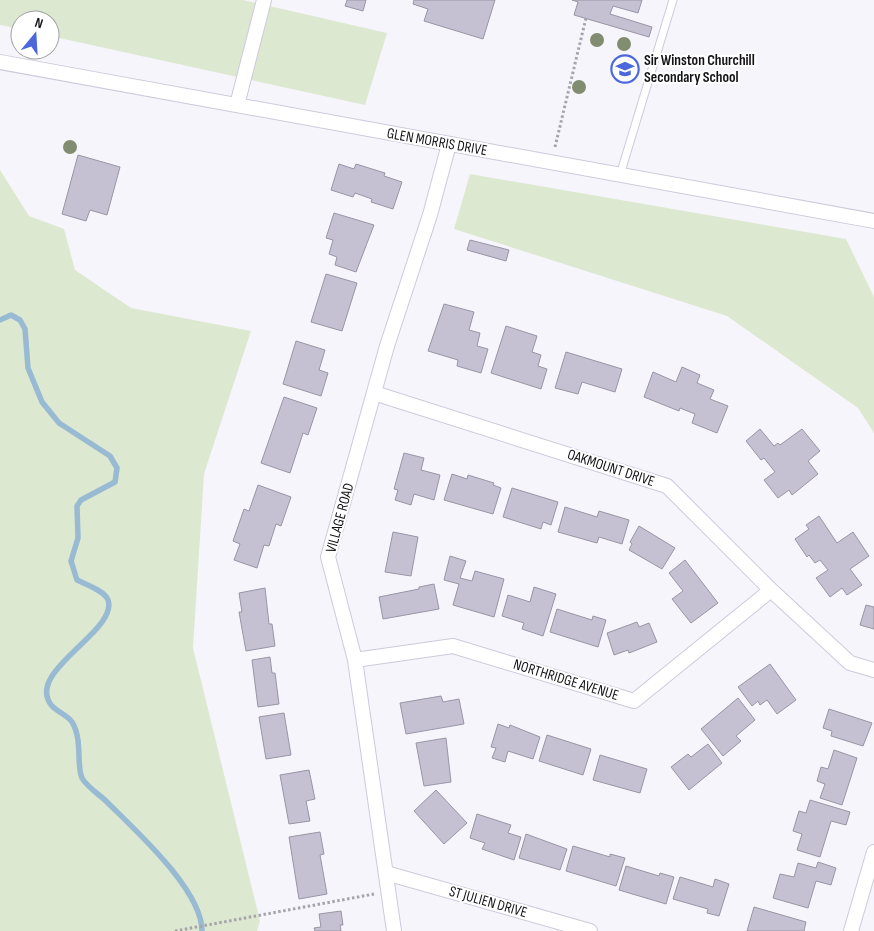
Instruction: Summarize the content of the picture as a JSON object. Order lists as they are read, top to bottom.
{
  "streets": {
    "street": [
      "GLEN MORRIS DRIVE",
      "OAKMOUNT DRIVE",
      "VILLAGE ROAD",
      "NORTHRIDGE AVENUE",
      "ST JULIEN DRIVE"
    ]
  },
  "crossings": [
    ["GLEN MORRIS DRIVE", "VILLAGE ROAD"],
    ["OAKMOUNT DRIVE", "VILLAGE ROAD"],
    ["OAKMOUNT DRIVE", "NORTHRIDGE AVENUE"],
    ["VILLAGE ROAD", "NORTHRIDGE AVENUE"],
    ["VILLAGE ROAD", "ST JULIEN DRIVE"]
  ],
  "places": {
    "school or university": ["Sir Winston Churchill Secondary School"]
  },
  "north": "top"
}
